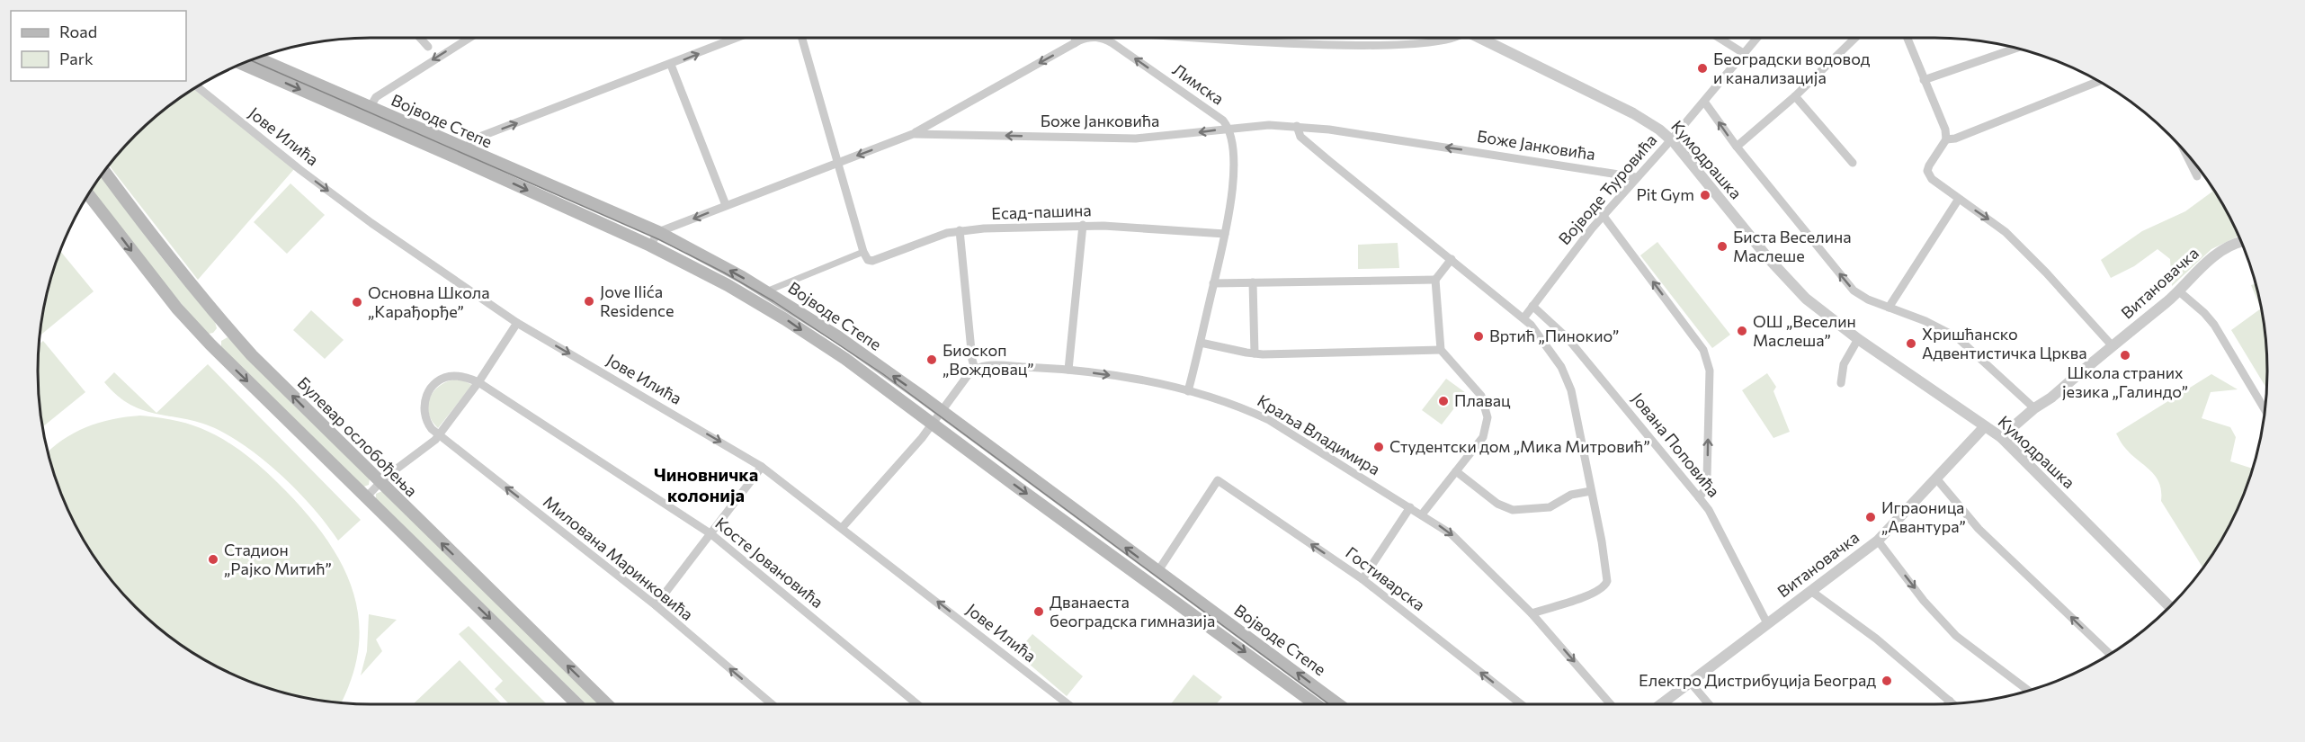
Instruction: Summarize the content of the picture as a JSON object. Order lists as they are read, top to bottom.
{
  "streets": {
    "main road": ["Војводе Степе", "Булевар ослобођења"],
    "street": [
      "Лимска",
      "Боже Јанковића",
      "Јове Илића",
      "Кумодрашка",
      "Војводе Ђуровића",
      "Есад-пашина",
      "Витановачка",
      "Краља Владимира",
      "Јована Поповића",
      "Милована Маринковића",
      "Косте Јовановића",
      "Гостиварска"
    ]
  },
  "crossings": [
    ["Лимска", "Боже Јанковића"],
    ["Лимска", "Есад-пашина"],
    ["Лимска", "Краља Владимира"],
    ["Војводе Степе", "Боже Јанковића"],
    ["Војводе Степе", "Есад-пашина"],
    ["Војводе Степе", "Гостиварска"],
    ["Боже Јанковића", "Војводе Ђуровића"],
    ["Кумодрашка", "Војводе Ђуровића"],
    ["Кумодрашка", "Витановачка"],
    ["Војводе Ђуровића", "Јована Поповића"],
    ["Витановачка", "Јована Поповића"],
    ["Милована Маринковића", "Косте Јовановића"]
  ],
  "one_way": [
    "Лимска",
    "Боже Јанковића",
    "Краља Владимира",
    "Милована Маринковића"
  ],
  "districts": ["Чиновничка колонија"],
  "places": [
    "Београдски водовод и канализација",
    "Pit Gym",
    "Биста Веселина Маслеше",
    "Jove Ilića Residence",
    "Основна Школа „Карађорђе”",
    "ОШ „Веселин Маслеша”",
    "Вртић „Пинокио”",
    "Хришћанско Адвентистичка Црква",
    "Школа страних језика „Галиндо”",
    "Биоскоп „Вождовац”",
    "Плавац",
    "Студентски дом „Мика Митровић”",
    "Играоница „Авантура”",
    "Стадион „Рајко Митић”",
    "Дванаеста београдска гимназија",
    "Електро Дистрибуција Београд"
  ],
  "legend": ["Road", "Park"]
}
